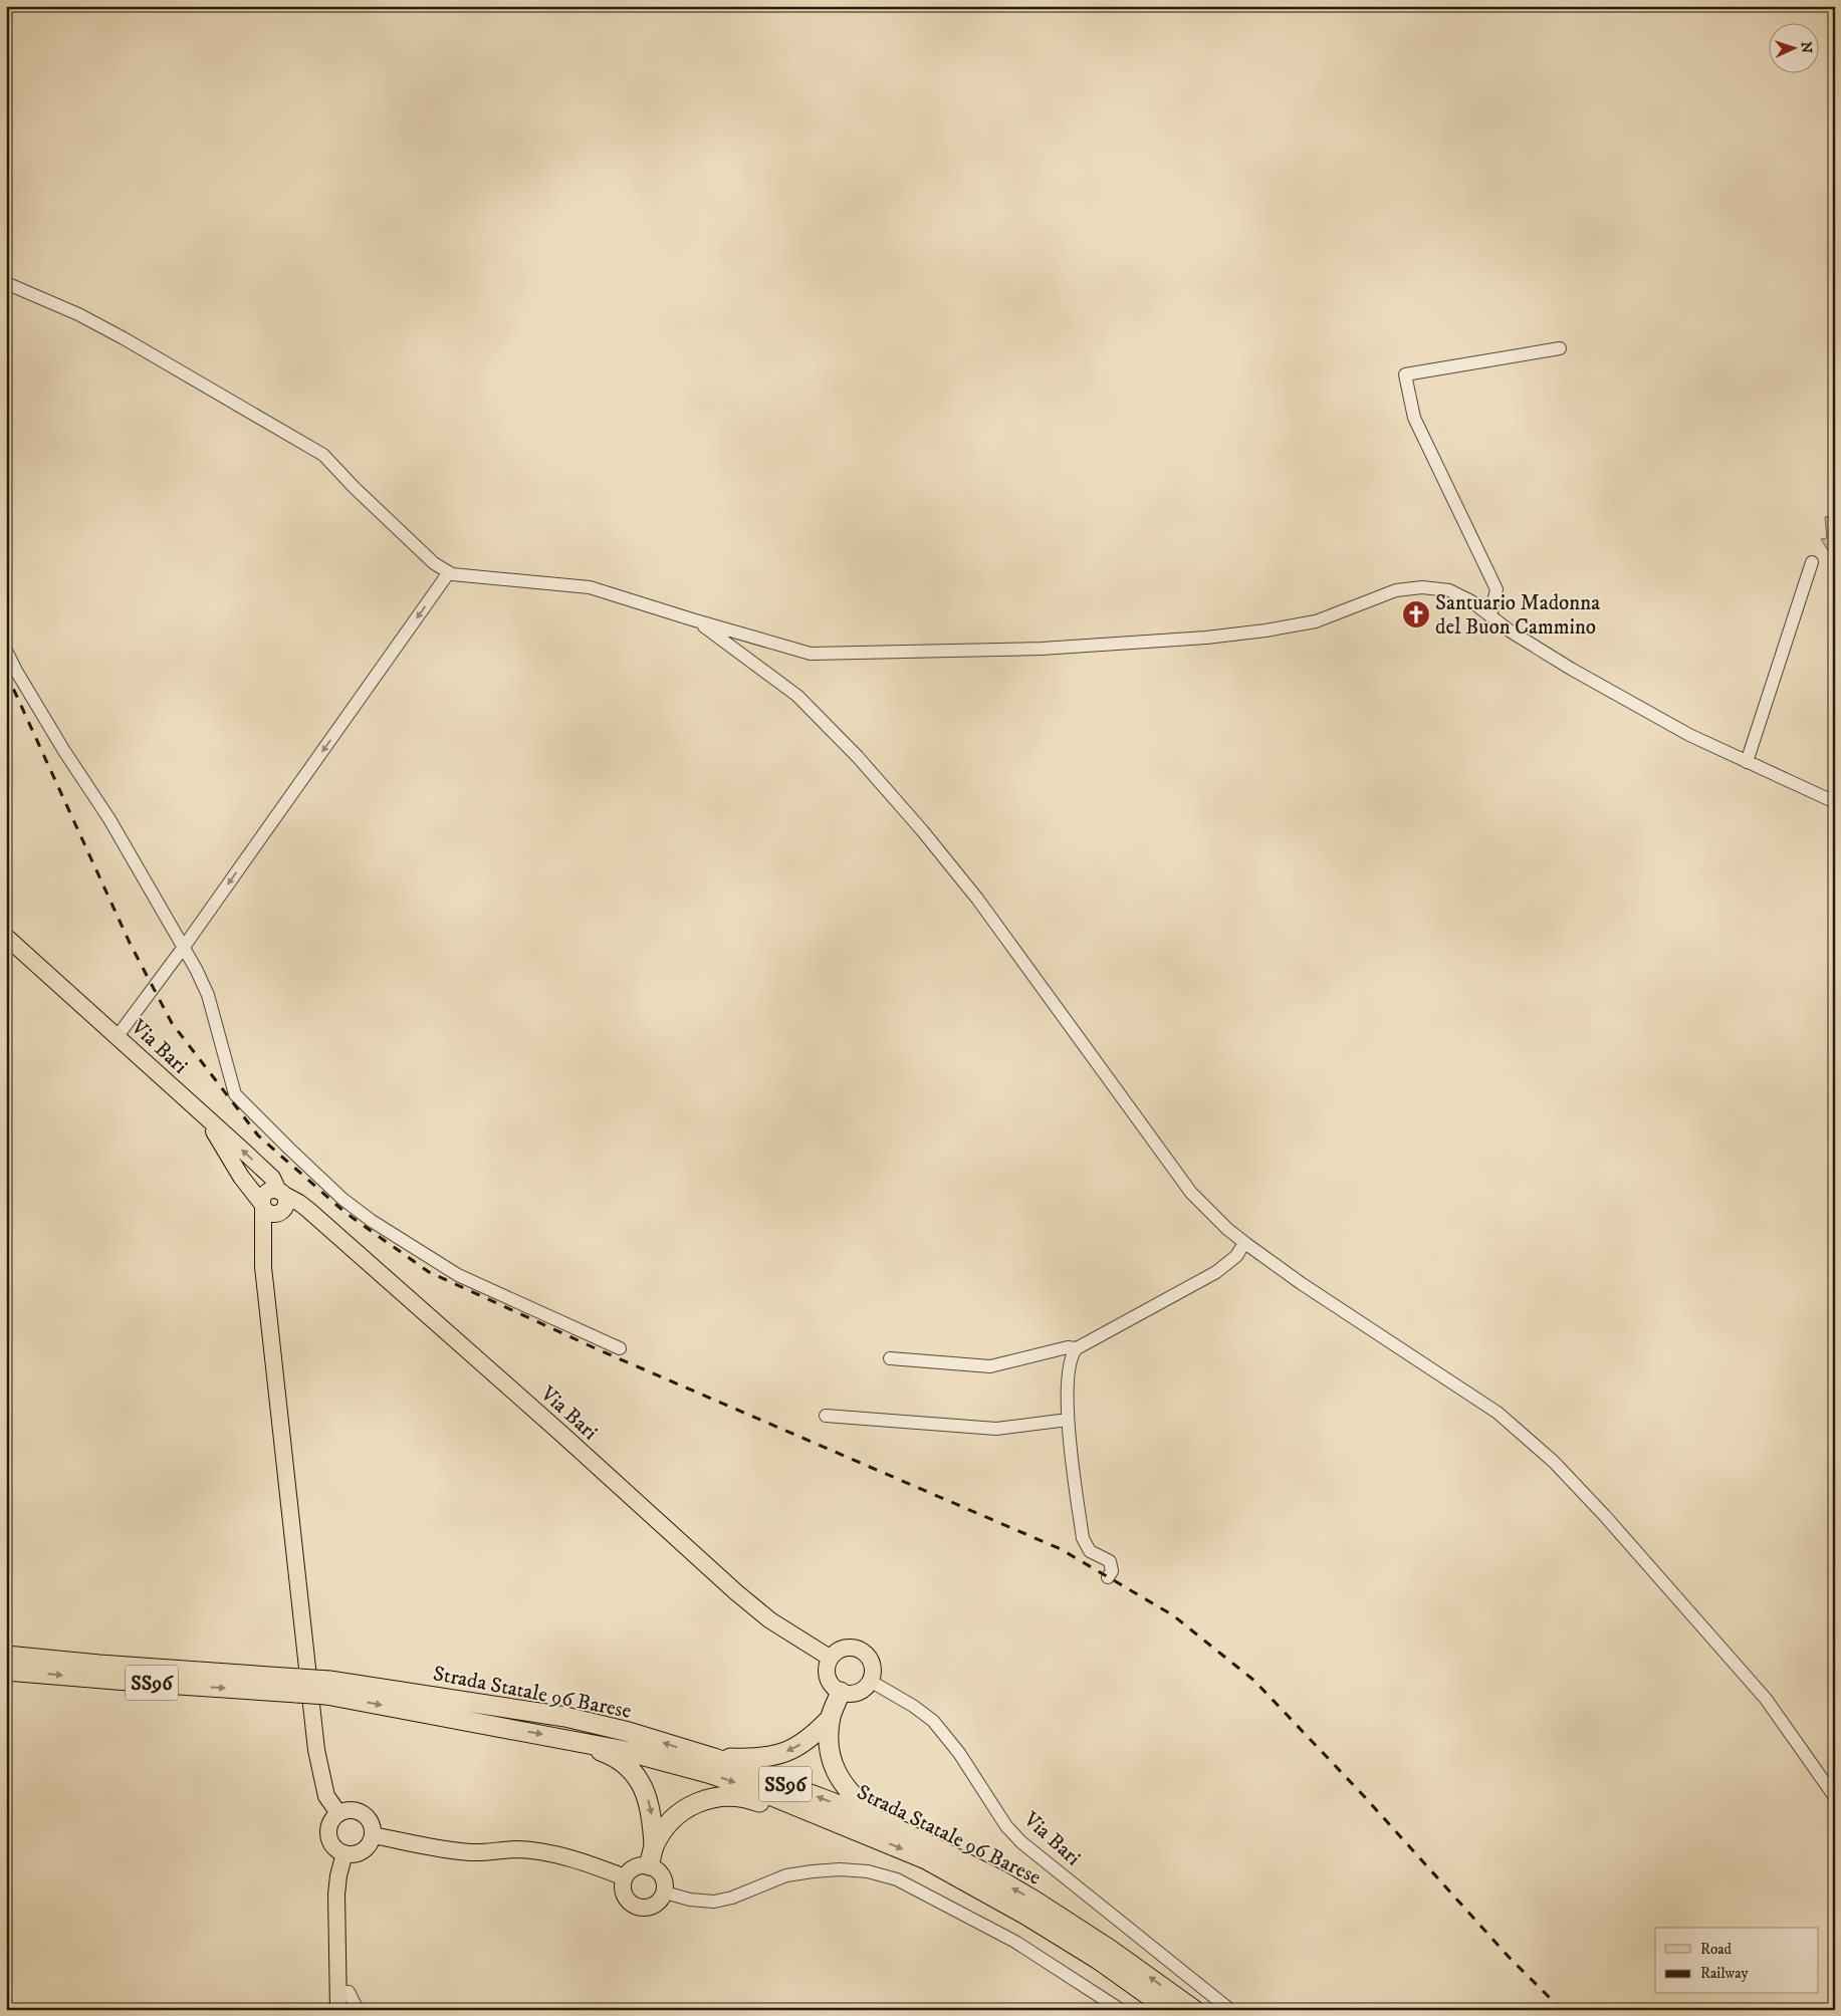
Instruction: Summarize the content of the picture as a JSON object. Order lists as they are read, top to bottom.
{
  "streets": {
    "highway": ["SS96", "Strada Statale 96 Barese"],
    "main road": ["Via Bari"]
  },
  "places": {
    "church": ["Santuario Madonna del Buon Cammino"]
  },
  "legend": ["Road", "Railway"],
  "north": "right"
}
